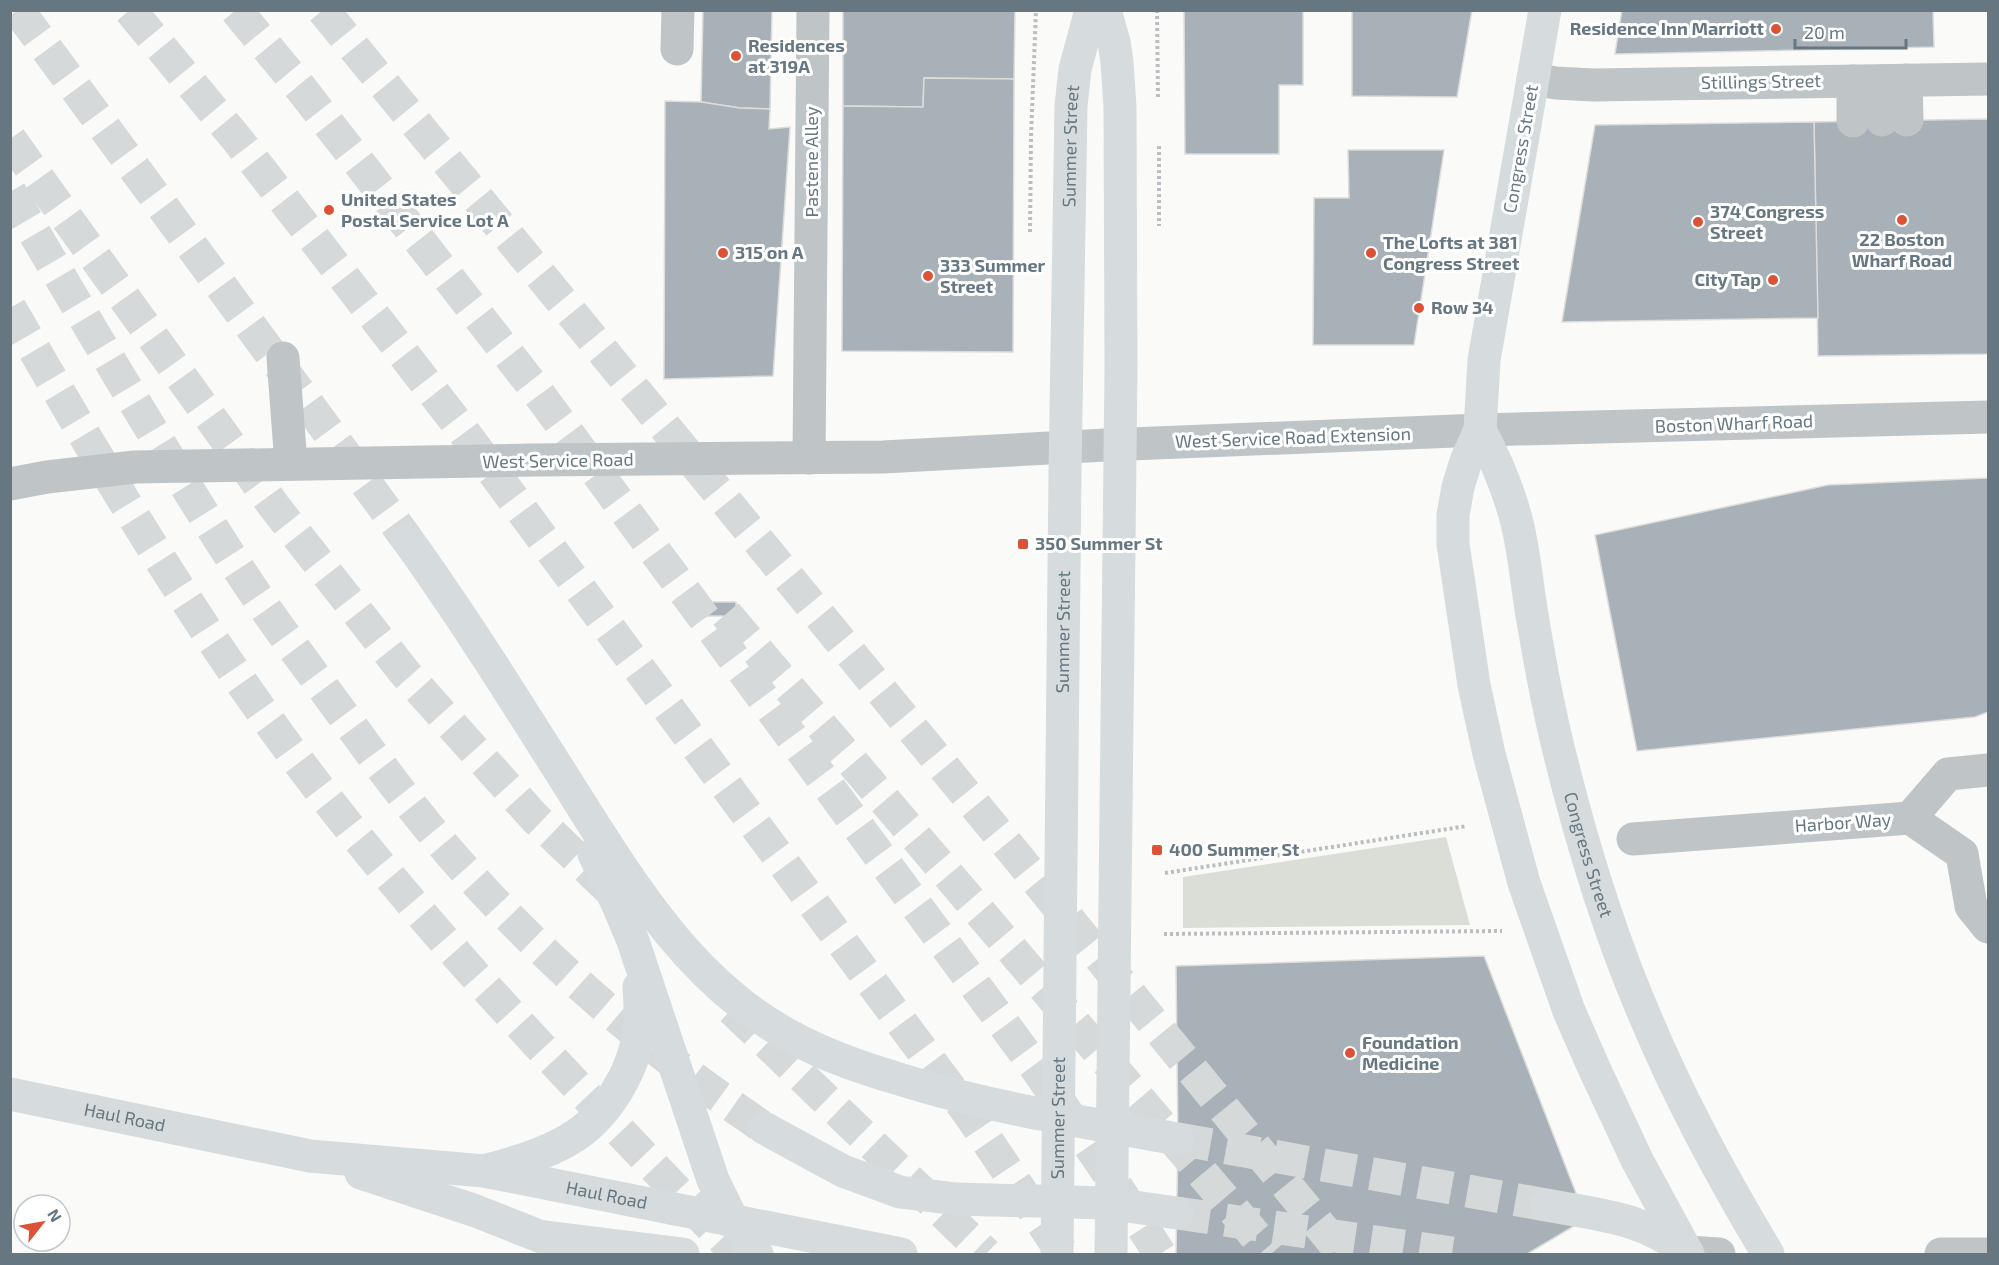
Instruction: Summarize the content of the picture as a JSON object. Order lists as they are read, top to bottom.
{
  "streets": {
    "main road": ["Summer Street", "Congress Street", "Haul Road"],
    "street": [
      "Stillings Street",
      "Pastene Alley",
      "Boston Wharf Road",
      "West Service Road Extension",
      "West Service Road",
      "Harbor Way"
    ]
  },
  "crossings": [
    ["Stillings Street", "Congress Street"],
    ["Congress Street", "Boston Wharf Road"],
    ["Congress Street", "West Service Road Extension"],
    ["Pastene Alley", "West Service Road"],
    ["Boston Wharf Road", "West Service Road Extension"],
    ["West Service Road Extension", "West Service Road"]
  ],
  "places": {
    "other": [
      "Residence Inn Marriott",
      "Residences at 319A",
      "United States Postal Service Lot A",
      "22 Boston Wharf Road",
      "374 Congress Street",
      "315 on A",
      "The Lofts at 381 Congress Street",
      "333 Summer Street",
      "City Tap",
      "Row 34",
      "Foundation Medicine"
    ],
    "transit": ["350 Summer St", "400 Summer St"]
  },
  "scale_bar": "20 m",
  "north": "top right"
}
